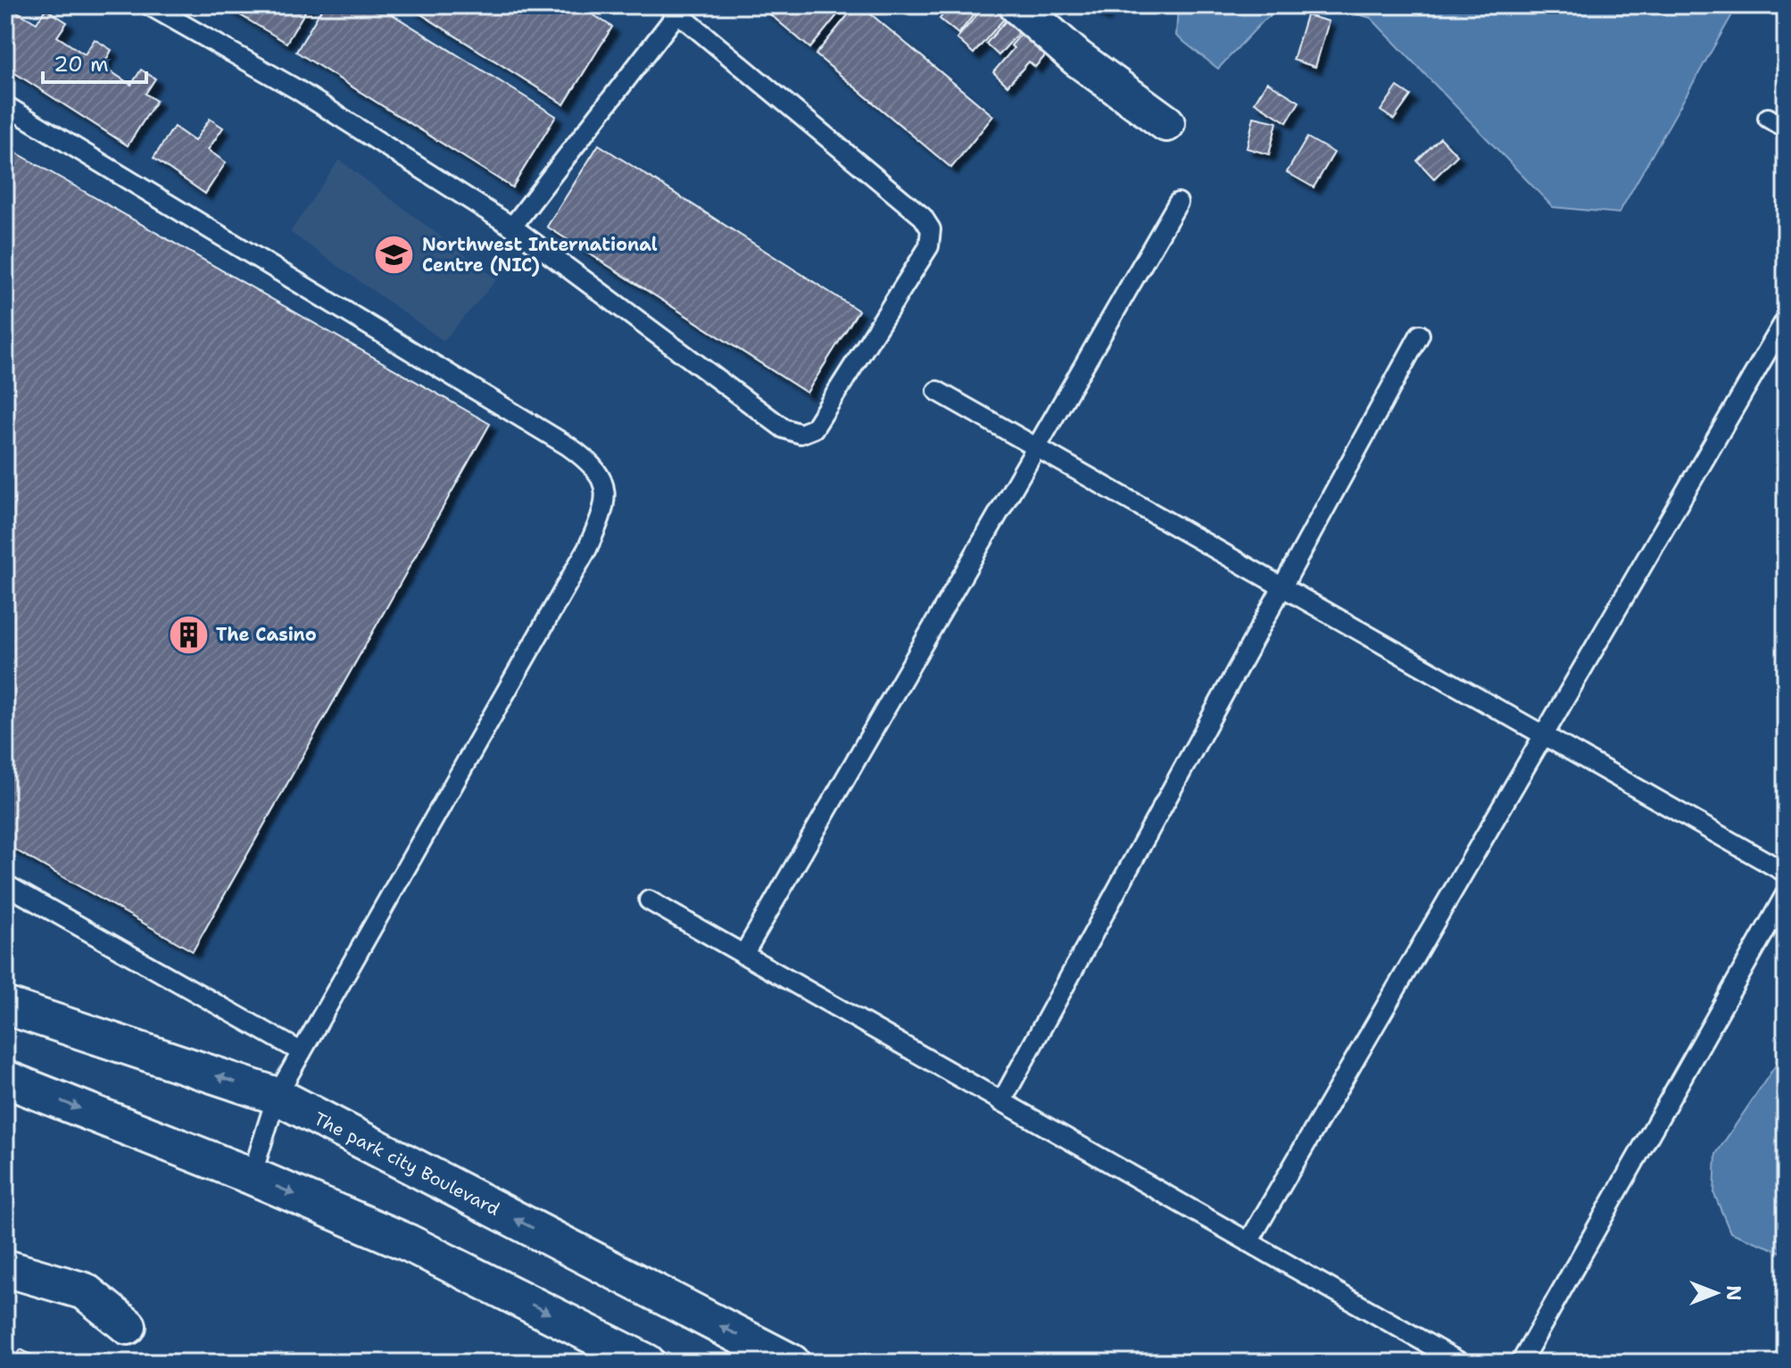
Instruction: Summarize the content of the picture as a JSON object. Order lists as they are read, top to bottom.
{
  "streets": {
    "street": ["The park city Boulevard"]
  },
  "places": {
    "school or university": ["Northwest International Centre (NIC)"],
    "building": ["The Casino"]
  },
  "scale_bar": "20 m",
  "north": "right"
}
